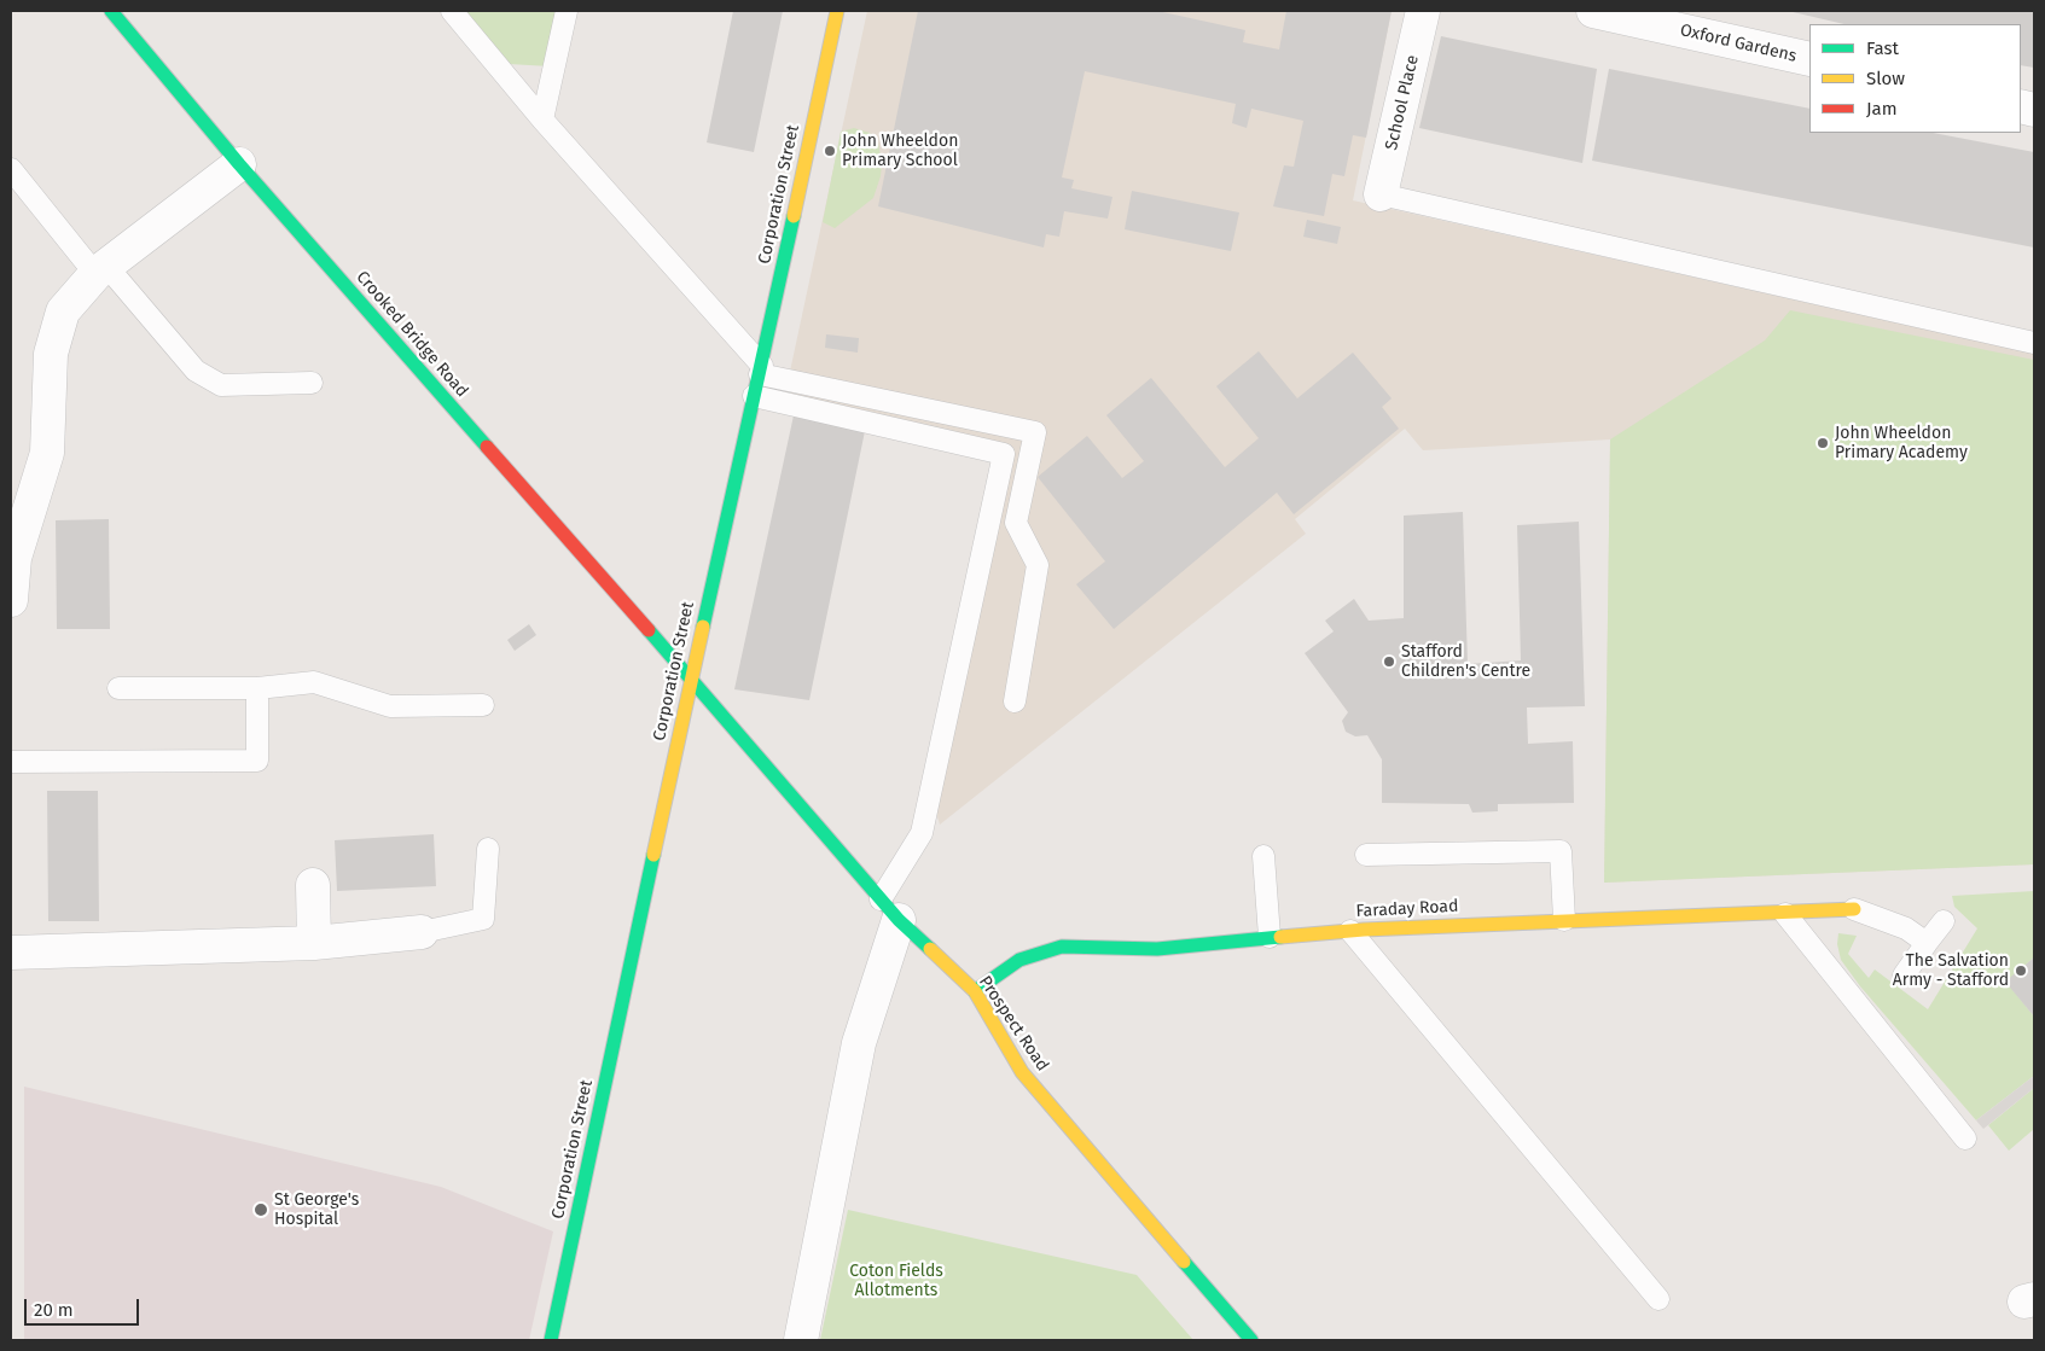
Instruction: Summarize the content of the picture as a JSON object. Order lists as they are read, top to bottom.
{
  "streets": {
    "street": [
      "Oxford Gardens",
      "School Place",
      "Corporation Street",
      "Crooked Bridge Road",
      "Faraday Road",
      "Prospect Road"
    ]
  },
  "crossings": [
    ["Corporation Street", "Crooked Bridge Road"],
    ["Corporation Street", "Prospect Road"],
    ["Crooked Bridge Road", "Prospect Road"],
    ["Faraday Road", "Prospect Road"]
  ],
  "parks": ["Coton Fields Allotments"],
  "places": [
    "John Wheeldon Primary School",
    "John Wheeldon Primary Academy",
    "Stafford Children's Centre",
    "The Salvation Army - Stafford",
    "St George's Hospital"
  ],
  "legend": ["Fast", "Slow", "Jam"],
  "scale_bar": "20 m"
}
